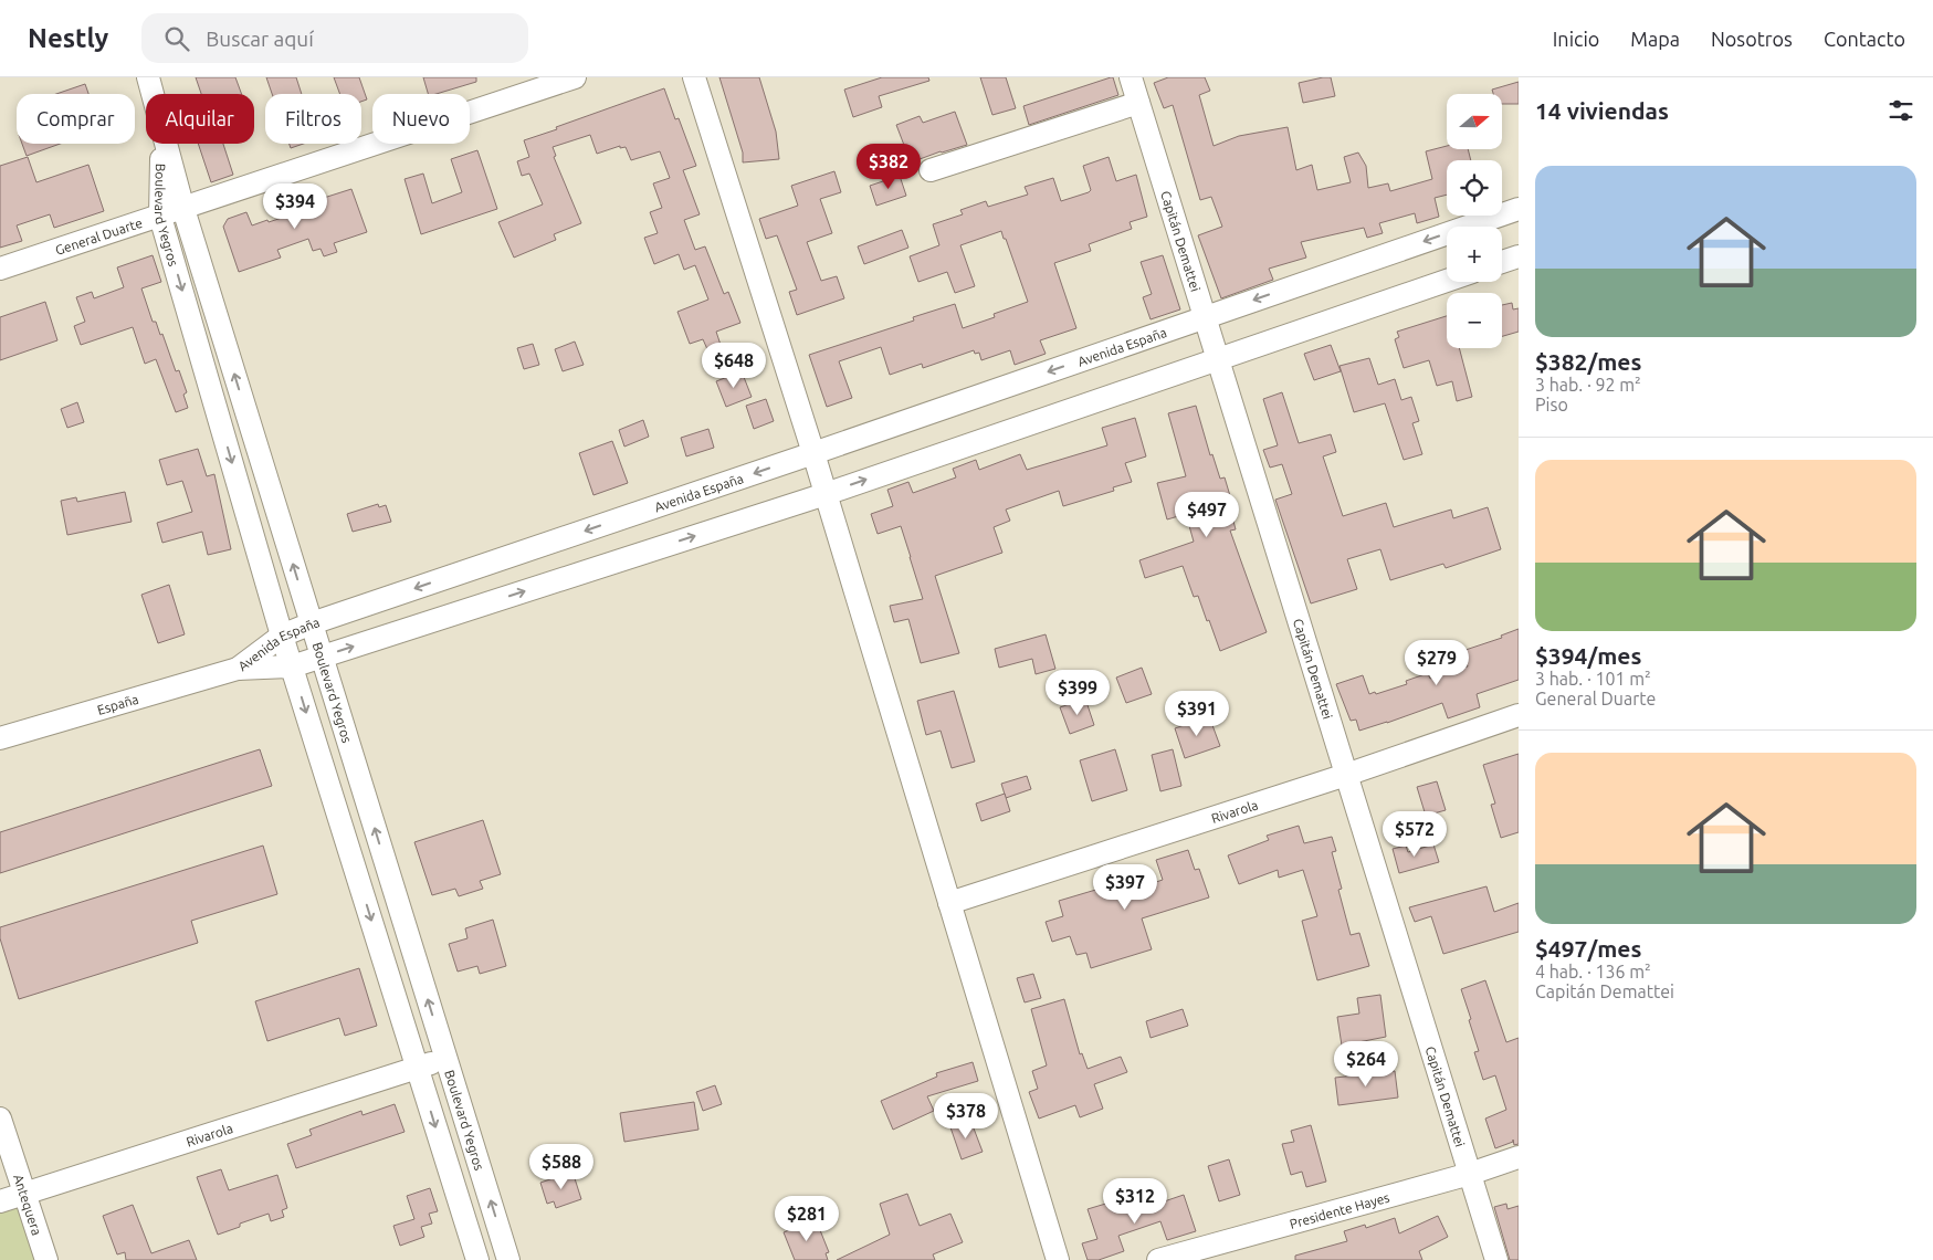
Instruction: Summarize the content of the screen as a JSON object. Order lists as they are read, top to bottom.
{
  "streets": {
    "street": [
      "Boulevard Yegros",
      "General Duarte",
      "Capitán Demattei",
      "Avenida España",
      "España",
      "Rivarola",
      "Antequera",
      "Presidente Hayes"
    ]
  },
  "crossings": [
    ["Boulevard Yegros", "General Duarte"],
    ["Boulevard Yegros", "Avenida España"],
    ["Boulevard Yegros", "Rivarola"],
    ["Capitán Demattei", "Avenida España"],
    ["Capitán Demattei", "Rivarola"],
    ["Capitán Demattei", "Presidente Hayes"],
    ["Avenida España", "España"],
    ["Rivarola", "Antequera"]
  ],
  "north": "right",
  "page": {
    "header": "Nestly",
    "search": "Buscar aquí",
    "nav": [
      "Inicio",
      "Mapa",
      "Nosotros",
      "Contacto"
    ],
    "heading": "14 viviendas",
    "map_buttons": ["+", "−"],
    "chip": [
      "Comprar",
      "Alquilar",
      "Filtros",
      "Nuevo"
    ],
    "price": [
      "$382",
      "$394",
      "$648",
      "$497",
      "$279",
      "$399",
      "$391",
      "$572",
      "$397",
      "$264",
      "$378",
      "$588",
      "$312",
      "$281"
    ],
    "list": [
      {
        "name": "$382/mes",
        "note": "3 hab. · 92 m² · Piso"
      },
      {
        "name": "$394/mes",
        "note": "3 hab. · 101 m² · General Duarte"
      },
      {
        "name": "$497/mes",
        "note": "4 hab. · 136 m² · Capitán Demattei"
      }
    ]
  }
}
